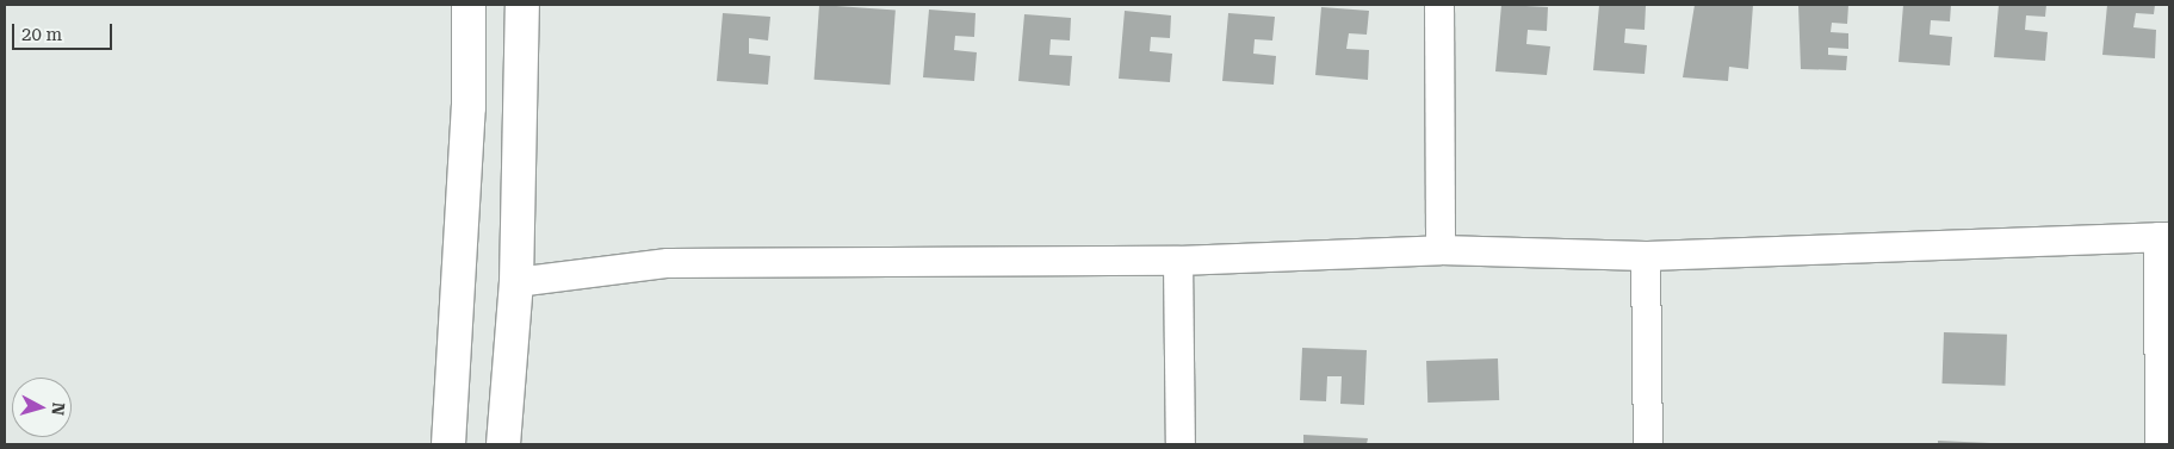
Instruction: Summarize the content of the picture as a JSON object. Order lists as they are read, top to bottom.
{
  "scale_bar": "20 m",
  "north": "right"
}
